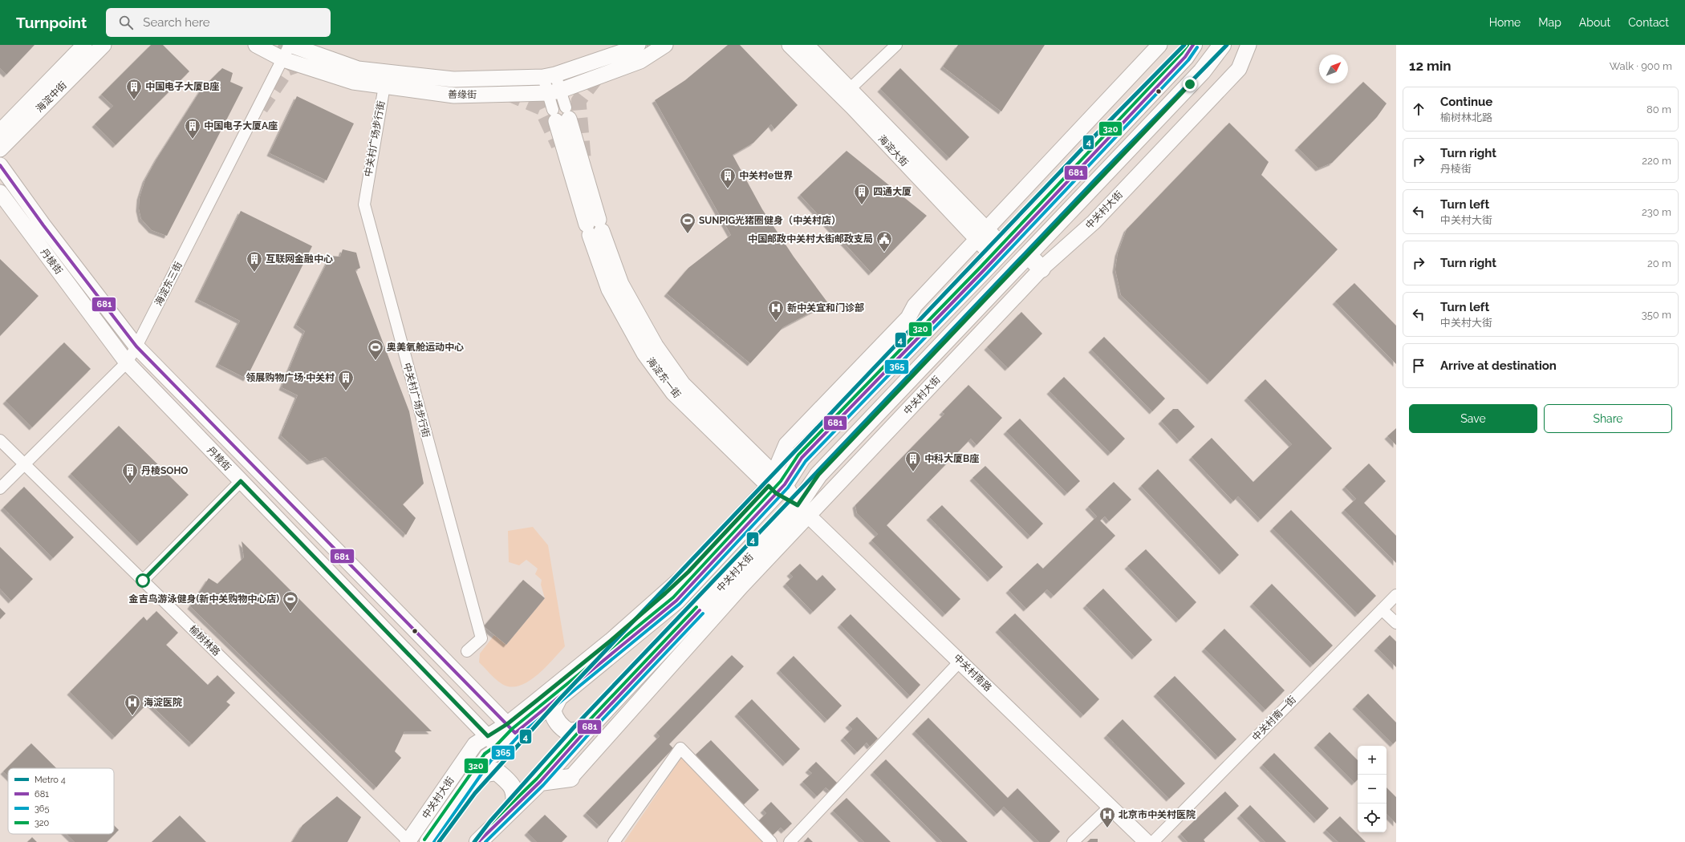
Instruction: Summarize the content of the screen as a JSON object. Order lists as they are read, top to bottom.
{
  "streets": {
    "main road": [
      "善缘街",
      "海淀中街",
      "海淀大街",
      "中关村大街",
      "丹棱街",
      "海淀东一街",
      "中关村南路"
    ],
    "street": [
      "中关村广场步行街",
      "海淀东三街",
      "榆树林路",
      "中关村南一街"
    ]
  },
  "crossings": [
    ["善缘街", "中关村广场步行街"],
    ["善缘街", "海淀东三街"],
    ["善缘街", "海淀东一街"],
    ["海淀大街", "中关村大街"],
    ["中关村大街", "丹棱街"],
    ["中关村大街", "海淀东一街"],
    ["中关村大街", "榆树林路"],
    ["中关村大街", "中关村南路"],
    ["丹棱街", "海淀东三街"],
    ["海淀东三街", "榆树林路"],
    ["海淀东一街", "中关村南路"]
  ],
  "places": {
    "building": [
      "中国电子大厦B座",
      "中国电子大厦A座",
      "中关村e世界",
      "四通大厦",
      "互联网金融中心",
      "领展购物广场·中关村",
      "中科大厦B座",
      "丹棱SOHO"
    ],
    "sports": ["SUNPIG光猪圈健身（中关村店）", "奥美氧舱运动中心", "金吉鸟游泳健身(新中关购物中心店)"],
    "public building": ["中国邮政中关村大街邮政支局"],
    "hospital": ["新中关宜和门诊部", "海淀医院", "北京市中关村医院"]
  },
  "lines": [
    "metro line 4",
    "transit line 681",
    "transit line 320",
    "transit line 365"
  ],
  "legend": [
    "Metro 4",
    "681",
    "365",
    "320"
  ],
  "north": "top right",
  "page": {
    "header": "Turnpoint",
    "search": "Search here",
    "nav": [
      "Home",
      "Map",
      "About",
      "Contact"
    ],
    "heading": ["12 min", "Walk · 900 m"],
    "list": [
      ["Continue", "榆树林北路", "80 m"],
      ["Turn right", "丹棱街", "220 m"],
      ["Turn left", "中关村大街", "230 m"],
      ["Turn right", "20 m"],
      ["Turn left", "中关村大街", "350 m"],
      "Arrive at destination"
    ],
    "buttons": ["Save", "Share"],
    "map_buttons": ["+", "−"]
  }
}
